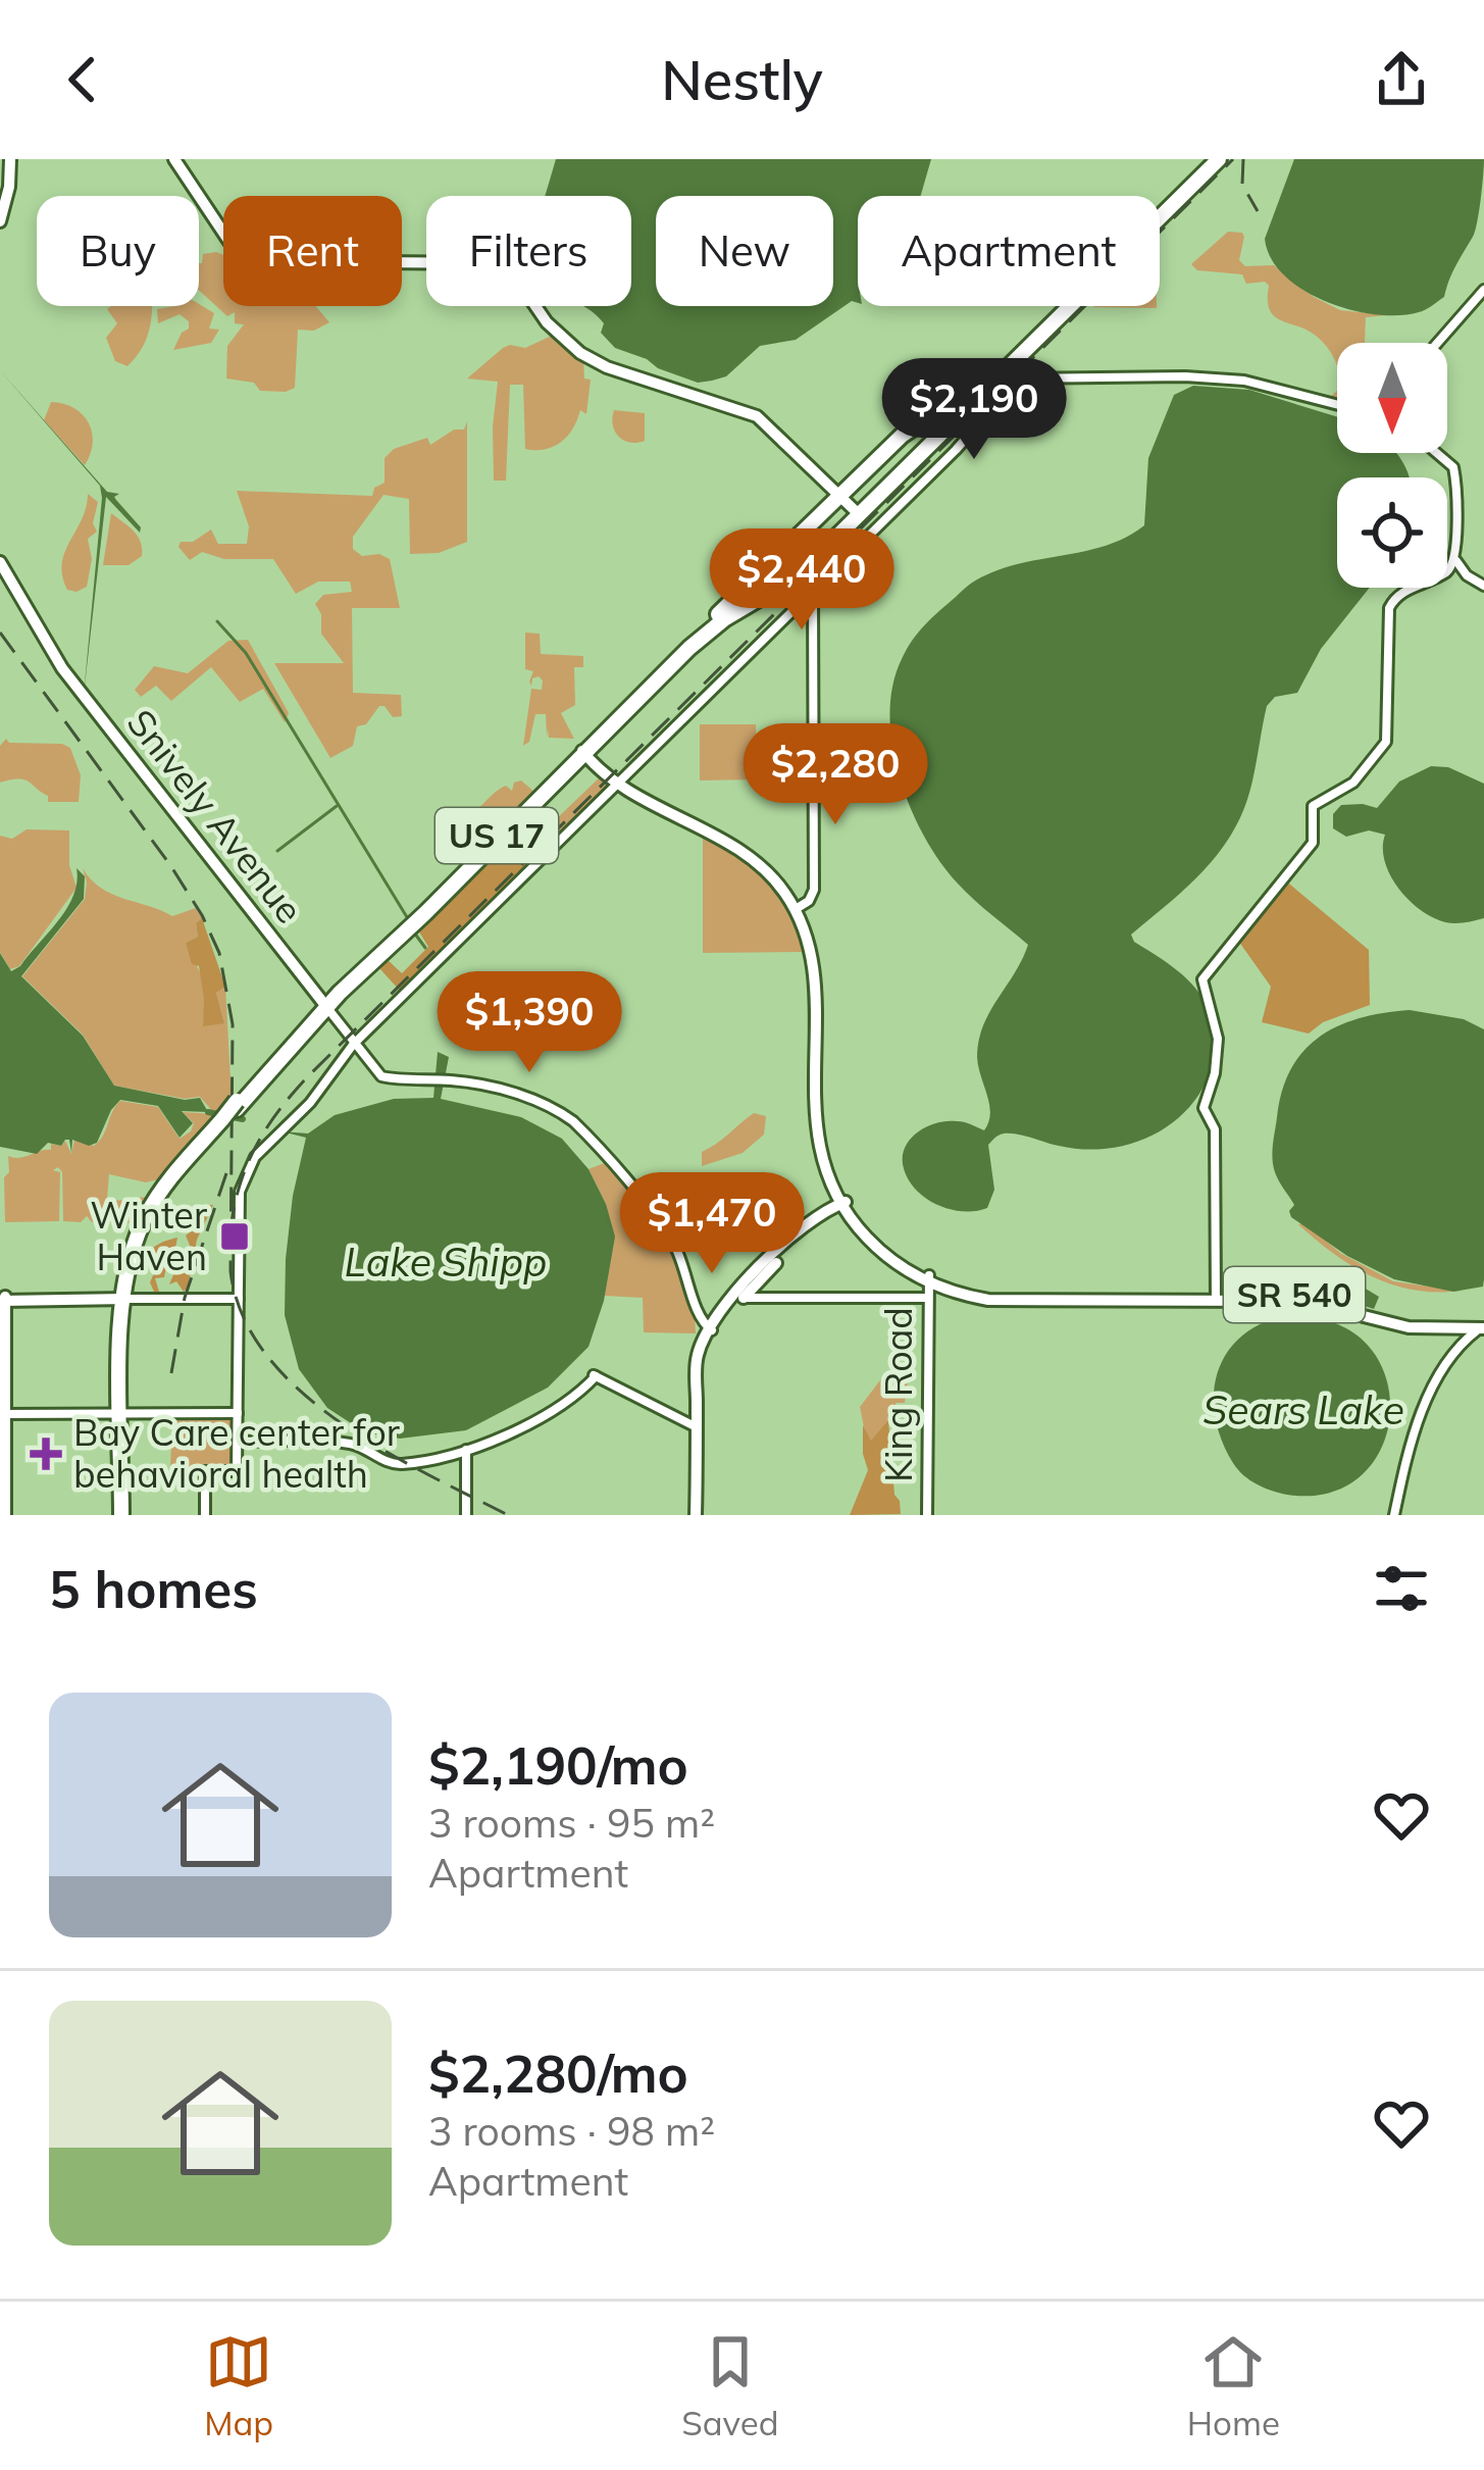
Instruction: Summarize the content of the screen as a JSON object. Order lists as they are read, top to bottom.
{
  "streets": {
    "highway": ["US 17"],
    "main road": ["Snively Avenue", "SR 540"],
    "street": ["King Road"]
  },
  "crossings": [
    ["Snively Avenue", "US 17"],
    ["US 17", "SR 540"],
    ["SR 540", "King Road"]
  ],
  "water": ["Lake Shipp", "Sears Lake"],
  "places": {
    "transit": ["Winter Haven"],
    "health": ["Bay Care center for behavioral health"]
  },
  "north": "bottom",
  "page": {
    "header": "Nestly",
    "chip": [
      "Buy",
      "Rent",
      "Filters",
      "New",
      "Apartment"
    ],
    "price": [
      "$2,190",
      "$2,440",
      "$2,280",
      "$1,390",
      "$1,470"
    ],
    "heading": "5 homes",
    "list": [
      {
        "name": "$2,190/mo",
        "note": "3 rooms · 95 m² · Apartment"
      },
      {
        "name": "$2,280/mo",
        "note": "3 rooms · 98 m² · Apartment"
      }
    ],
    "tabs": ["Map", "Saved", "Home"]
  }
}
